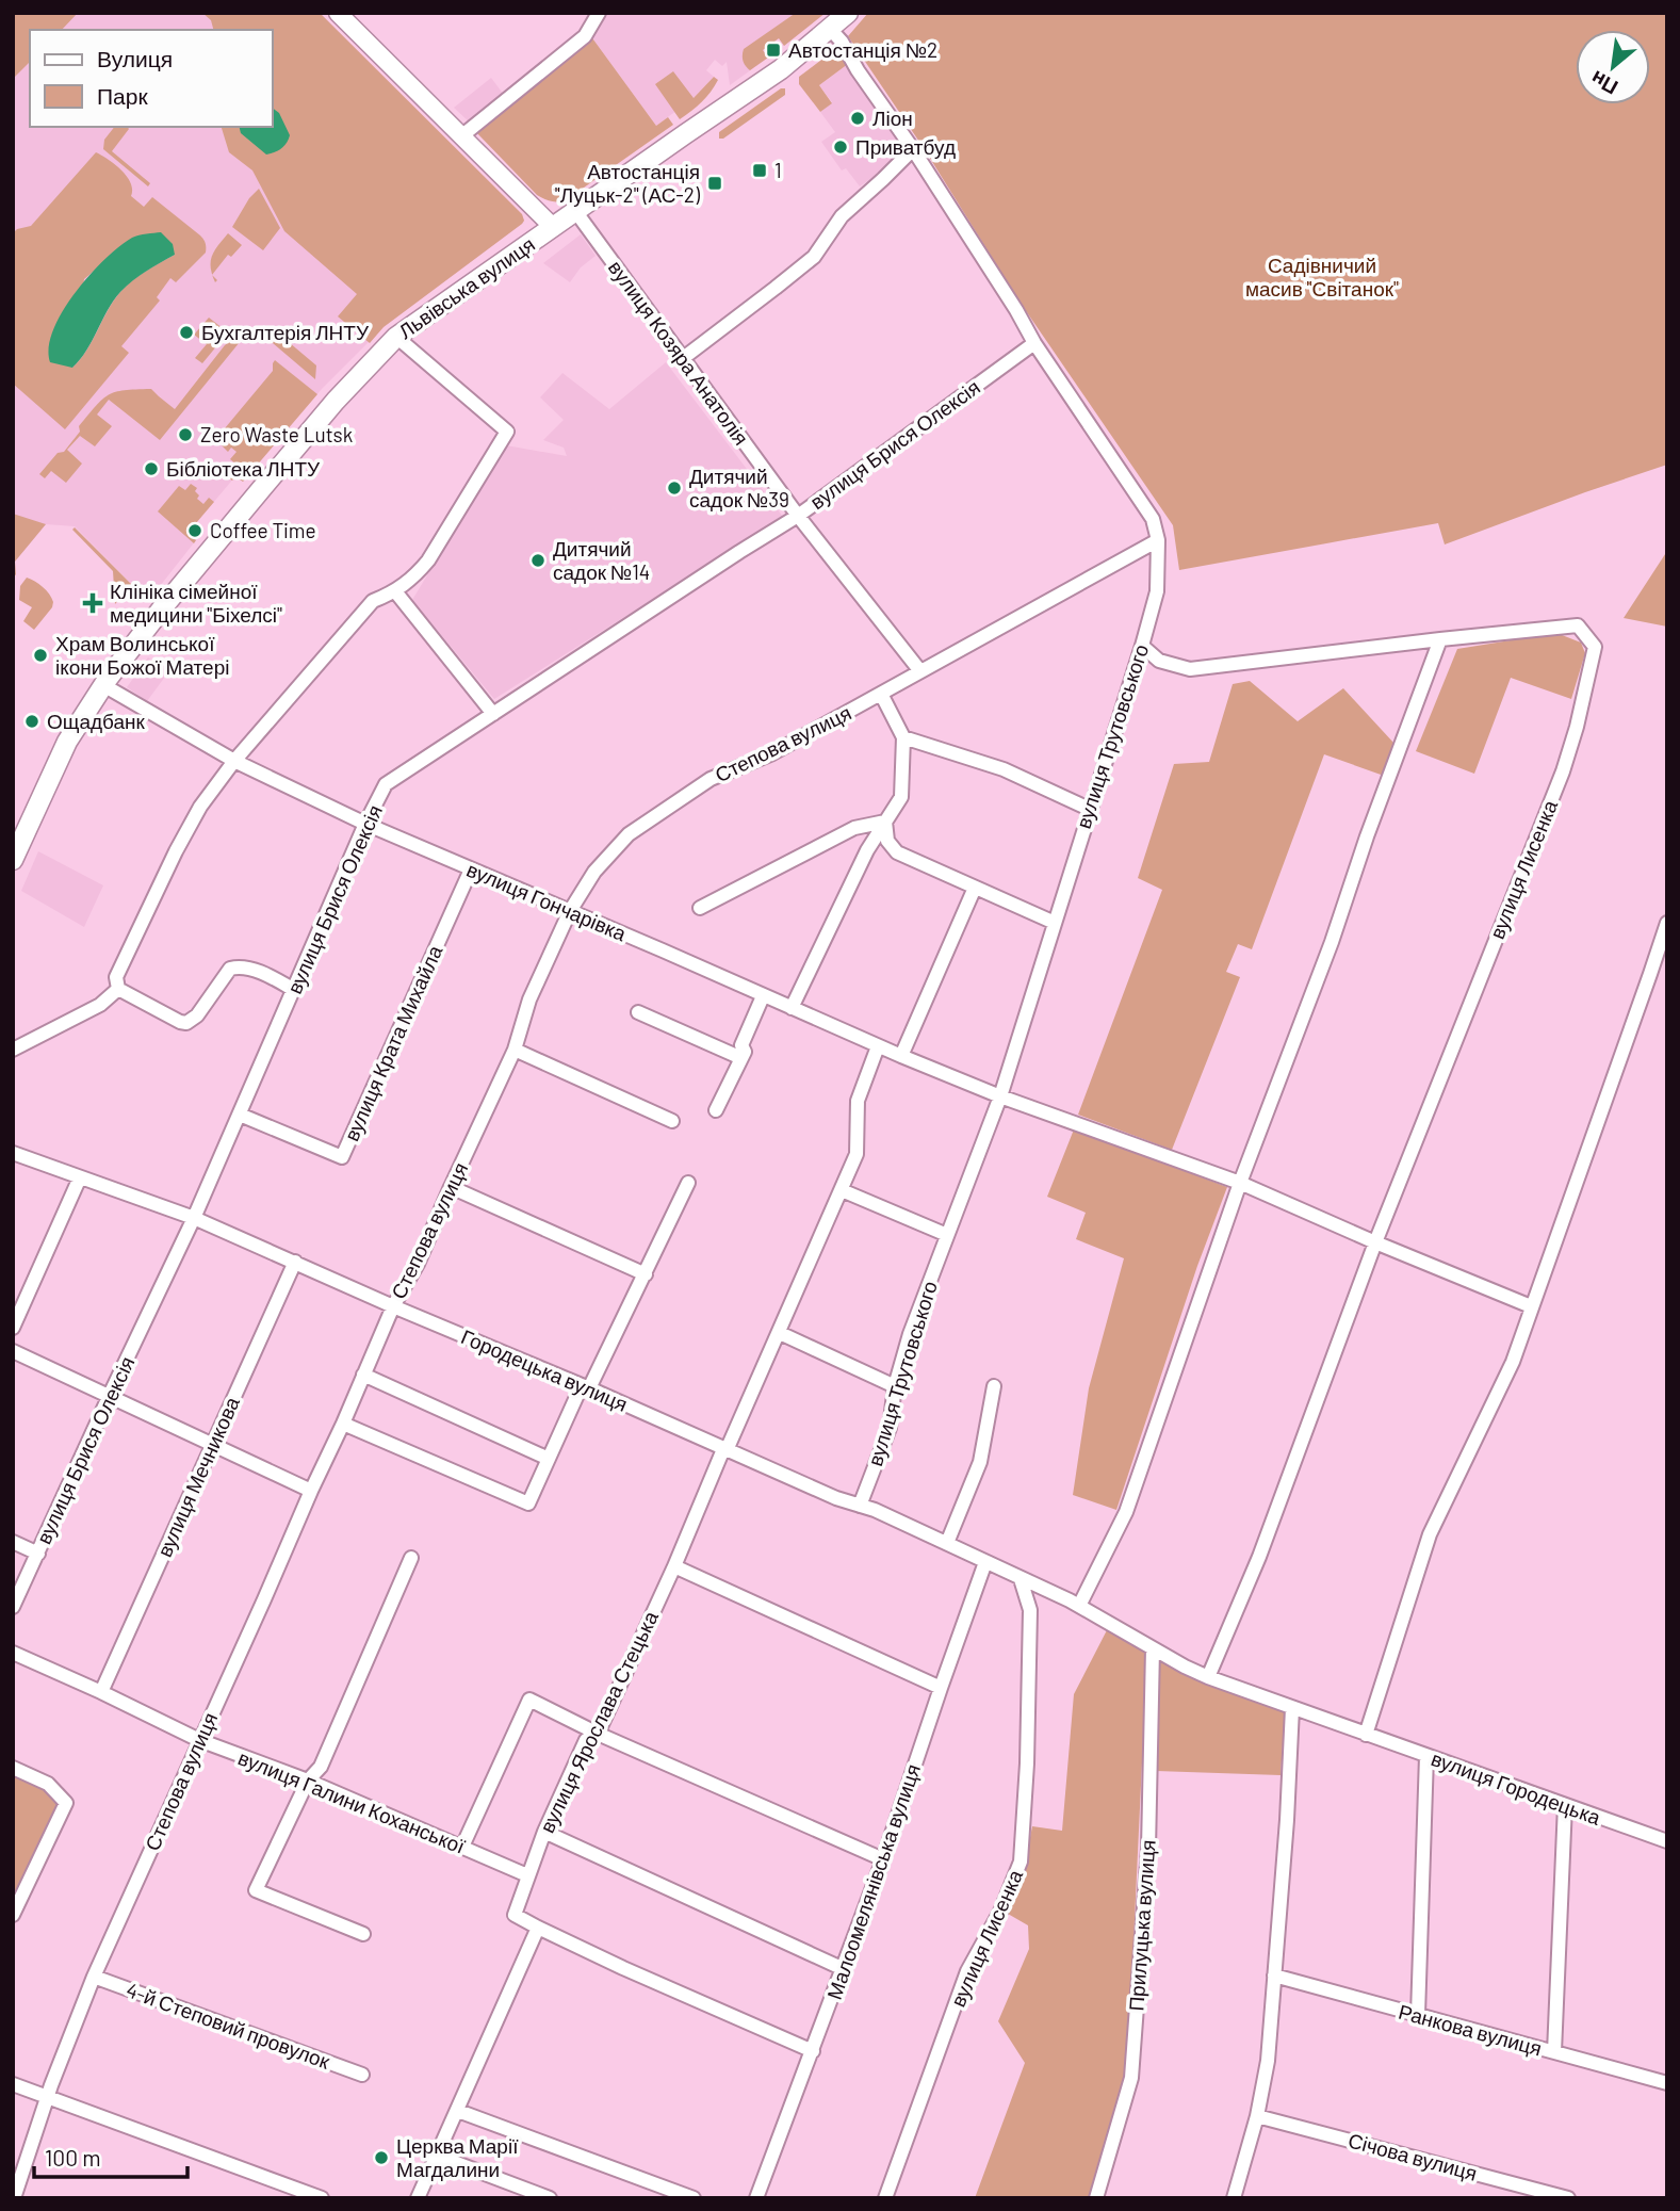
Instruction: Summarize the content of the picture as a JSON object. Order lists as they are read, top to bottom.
{
  "streets": {
    "main road": ["Львівська вулиця"],
    "street": [
      "вулиця Козяра Анатолія",
      "вулиця Брися Олексія",
      "вулиця Трутовського",
      "Степова вулиця",
      "вулиця Лисенка",
      "вулиця Гончарівка",
      "вулиця Крата Михайла",
      "Городецька вулиця",
      "вулиця Мечникова",
      "вулиця Ярослава Стецька",
      "вулиця Городецька",
      "вулиця Галини Коханської",
      "Малоомелянівська вулиця",
      "Прилуцька вулиця",
      "4-й Степовий провулок",
      "Ранкова вулиця",
      "Січова вулиця"
    ]
  },
  "crossings": [
    ["Львівська вулиця", "вулиця Козяра Анатолія"],
    ["Львівська вулиця", "вулиця Трутовського"],
    ["Львівська вулиця", "вулиця Гончарівка"],
    ["вулиця Козяра Анатолія", "вулиця Брися Олексія"],
    ["вулиця Козяра Анатолія", "Степова вулиця"],
    ["вулиця Брися Олексія", "вулиця Трутовського"],
    ["вулиця Брися Олексія", "вулиця Гончарівка"],
    ["вулиця Брися Олексія", "вулиця Крата Михайла"],
    ["вулиця Брися Олексія", "Городецька вулиця"],
    ["вулиця Трутовського", "Степова вулиця"],
    ["вулиця Трутовського", "вулиця Лисенка"],
    ["вулиця Трутовського", "вулиця Гончарівка"],
    ["вулиця Трутовського", "Городецька вулиця"],
    ["Степова вулиця", "вулиця Гончарівка"],
    ["Степова вулиця", "Городецька вулиця"],
    ["Степова вулиця", "вулиця Галини Коханської"],
    ["Степова вулиця", "4-й Степовий провулок"],
    ["вулиця Лисенка", "Городецька вулиця"],
    ["вулиця Лисенка", "вулиця Городецька"],
    ["вулиця Гончарівка", "вулиця Крата Михайла"],
    ["вулиця Гончарівка", "вулиця Ярослава Стецька"],
    ["Городецька вулиця", "вулиця Мечникова"],
    ["Городецька вулиця", "вулиця Ярослава Стецька"],
    ["Городецька вулиця", "вулиця Городецька"],
    ["Городецька вулиця", "Малоомелянівська вулиця"],
    ["Городецька вулиця", "Прилуцька вулиця"],
    ["вулиця Мечникова", "вулиця Галини Коханської"],
    ["вулиця Ярослава Стецька", "вулиця Галини Коханської"]
  ],
  "parks": ["Садівничий масив \"Світанок\""],
  "places": {
    "transit": ["Автостанція №2", "1", "Автостанція \"Луцьк-2\" (АС-2)"],
    "other": [
      "Ліон",
      "Приватбуд",
      "Бухгалтерія ЛНТУ",
      "Zero Waste Lutsk",
      "Бібліотека ЛНТУ",
      "Дитячий садок №39",
      "Coffee Time",
      "Дитячий садок №14",
      "Храм Волинської ікони Божої Матері",
      "Ощадбанк",
      "Церква Марії Магдалини"
    ],
    "health": ["Клініка сімейної медицини \"Біхелсі\""]
  },
  "legend": ["Вулиця", "Парк"],
  "scale_bar": "100 m",
  "north": "bottom left"
}
